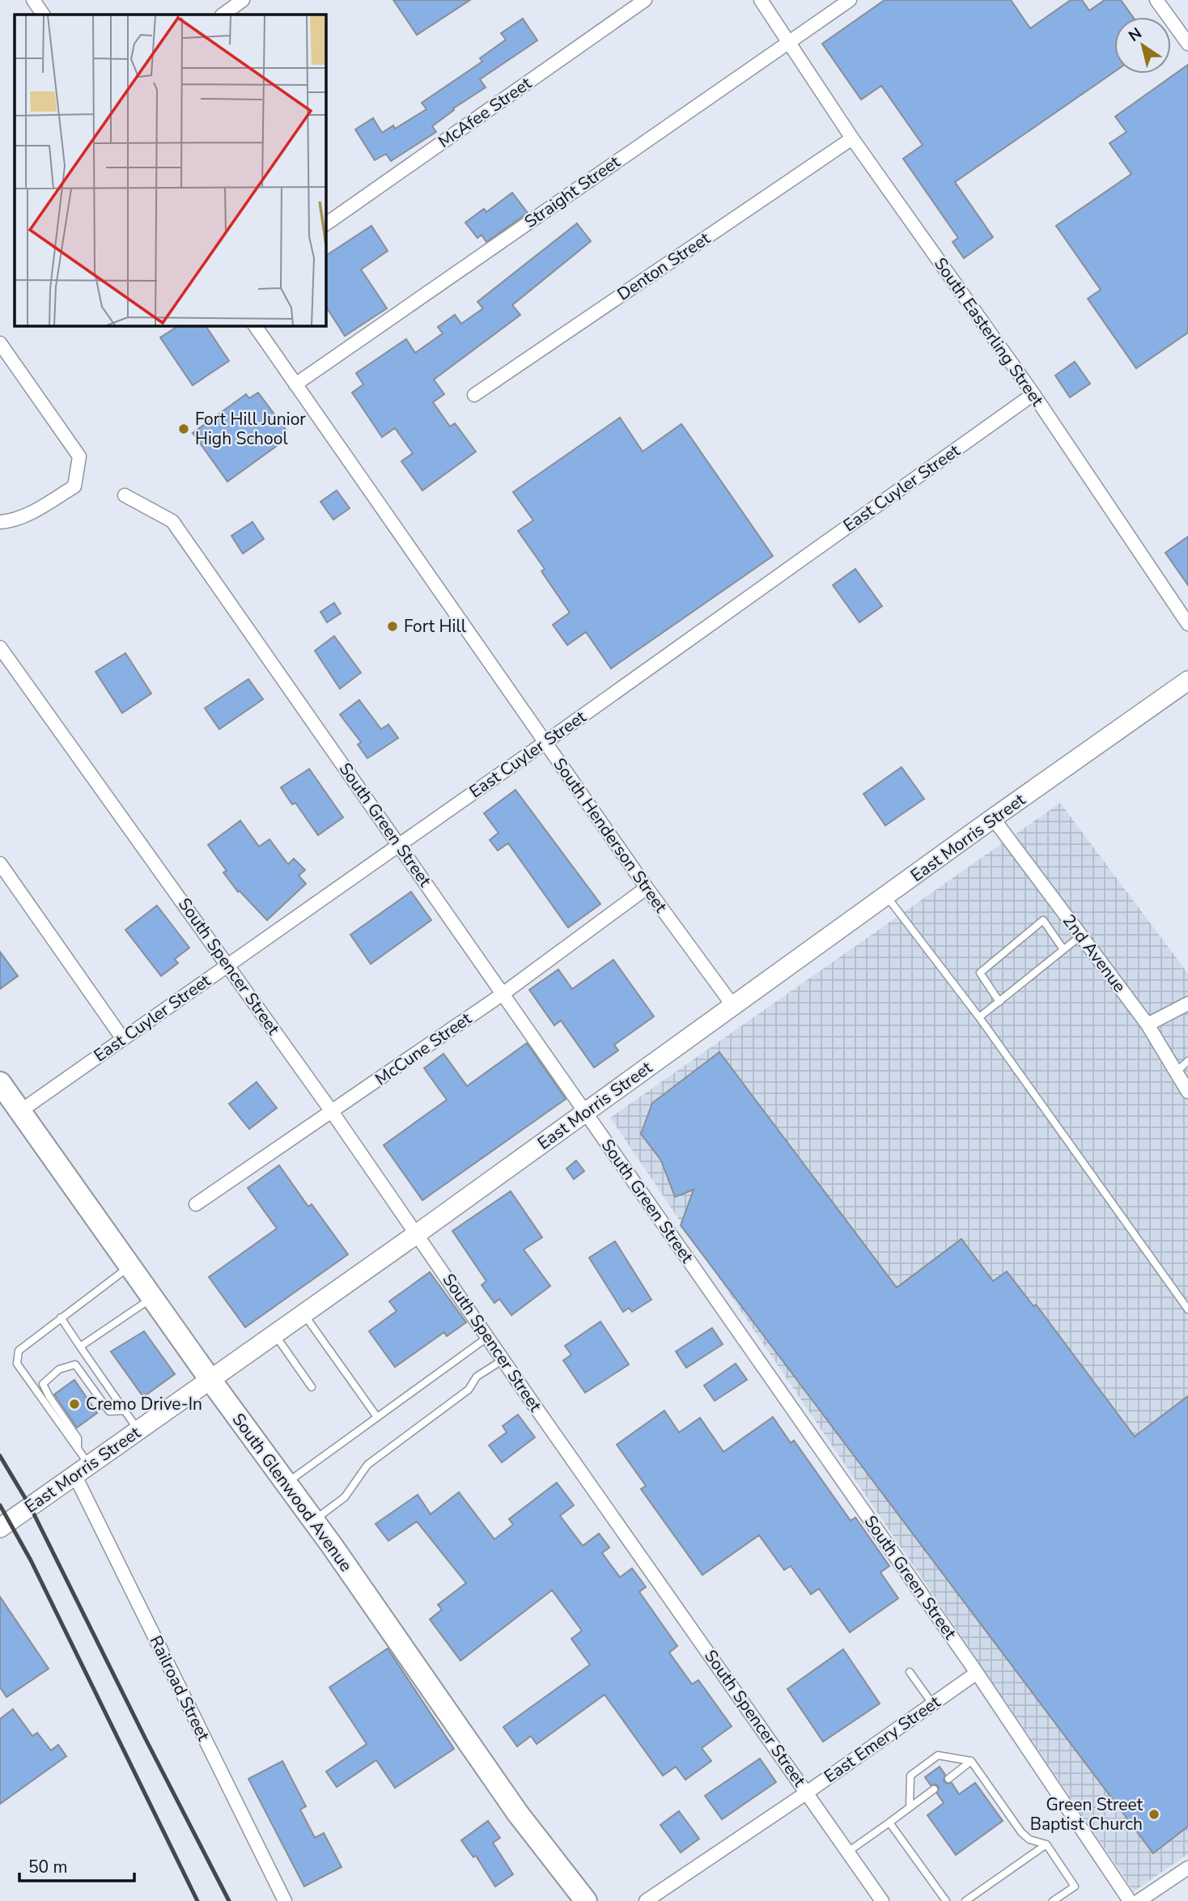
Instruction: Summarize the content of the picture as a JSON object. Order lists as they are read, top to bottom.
{
  "streets": {
    "main road": ["East Morris Street", "South Glenwood Avenue"],
    "street": [
      "McAfee Street",
      "Straight Street",
      "Denton Street",
      "South Easterling Street",
      "East Cuyler Street",
      "South Green Street",
      "South Henderson Street",
      "2nd Avenue",
      "South Spencer Street",
      "McCune Street",
      "Railroad Street",
      "East Emery Street"
    ]
  },
  "crossings": [
    ["Straight Street", "South Easterling Street"],
    ["Straight Street", "South Henderson Street"],
    ["Denton Street", "South Easterling Street"],
    ["South Easterling Street", "East Cuyler Street"],
    ["East Cuyler Street", "South Green Street"],
    ["East Cuyler Street", "South Henderson Street"],
    ["East Cuyler Street", "South Spencer Street"],
    ["East Cuyler Street", "South Glenwood Avenue"],
    ["South Green Street", "East Morris Street"],
    ["South Green Street", "McCune Street"],
    ["South Green Street", "East Emery Street"],
    ["South Henderson Street", "East Morris Street"],
    ["South Henderson Street", "McCune Street"],
    ["East Morris Street", "2nd Avenue"],
    ["East Morris Street", "South Spencer Street"],
    ["East Morris Street", "South Glenwood Avenue"],
    ["East Morris Street", "Railroad Street"],
    ["South Spencer Street", "McCune Street"],
    ["South Spencer Street", "East Emery Street"]
  ],
  "places": [
    "Fort Hill Junior High School",
    "Fort Hill",
    "Cremo Drive-In",
    "Green Street Baptist Church"
  ],
  "scale_bar": "50 m",
  "north": "top left"
}
